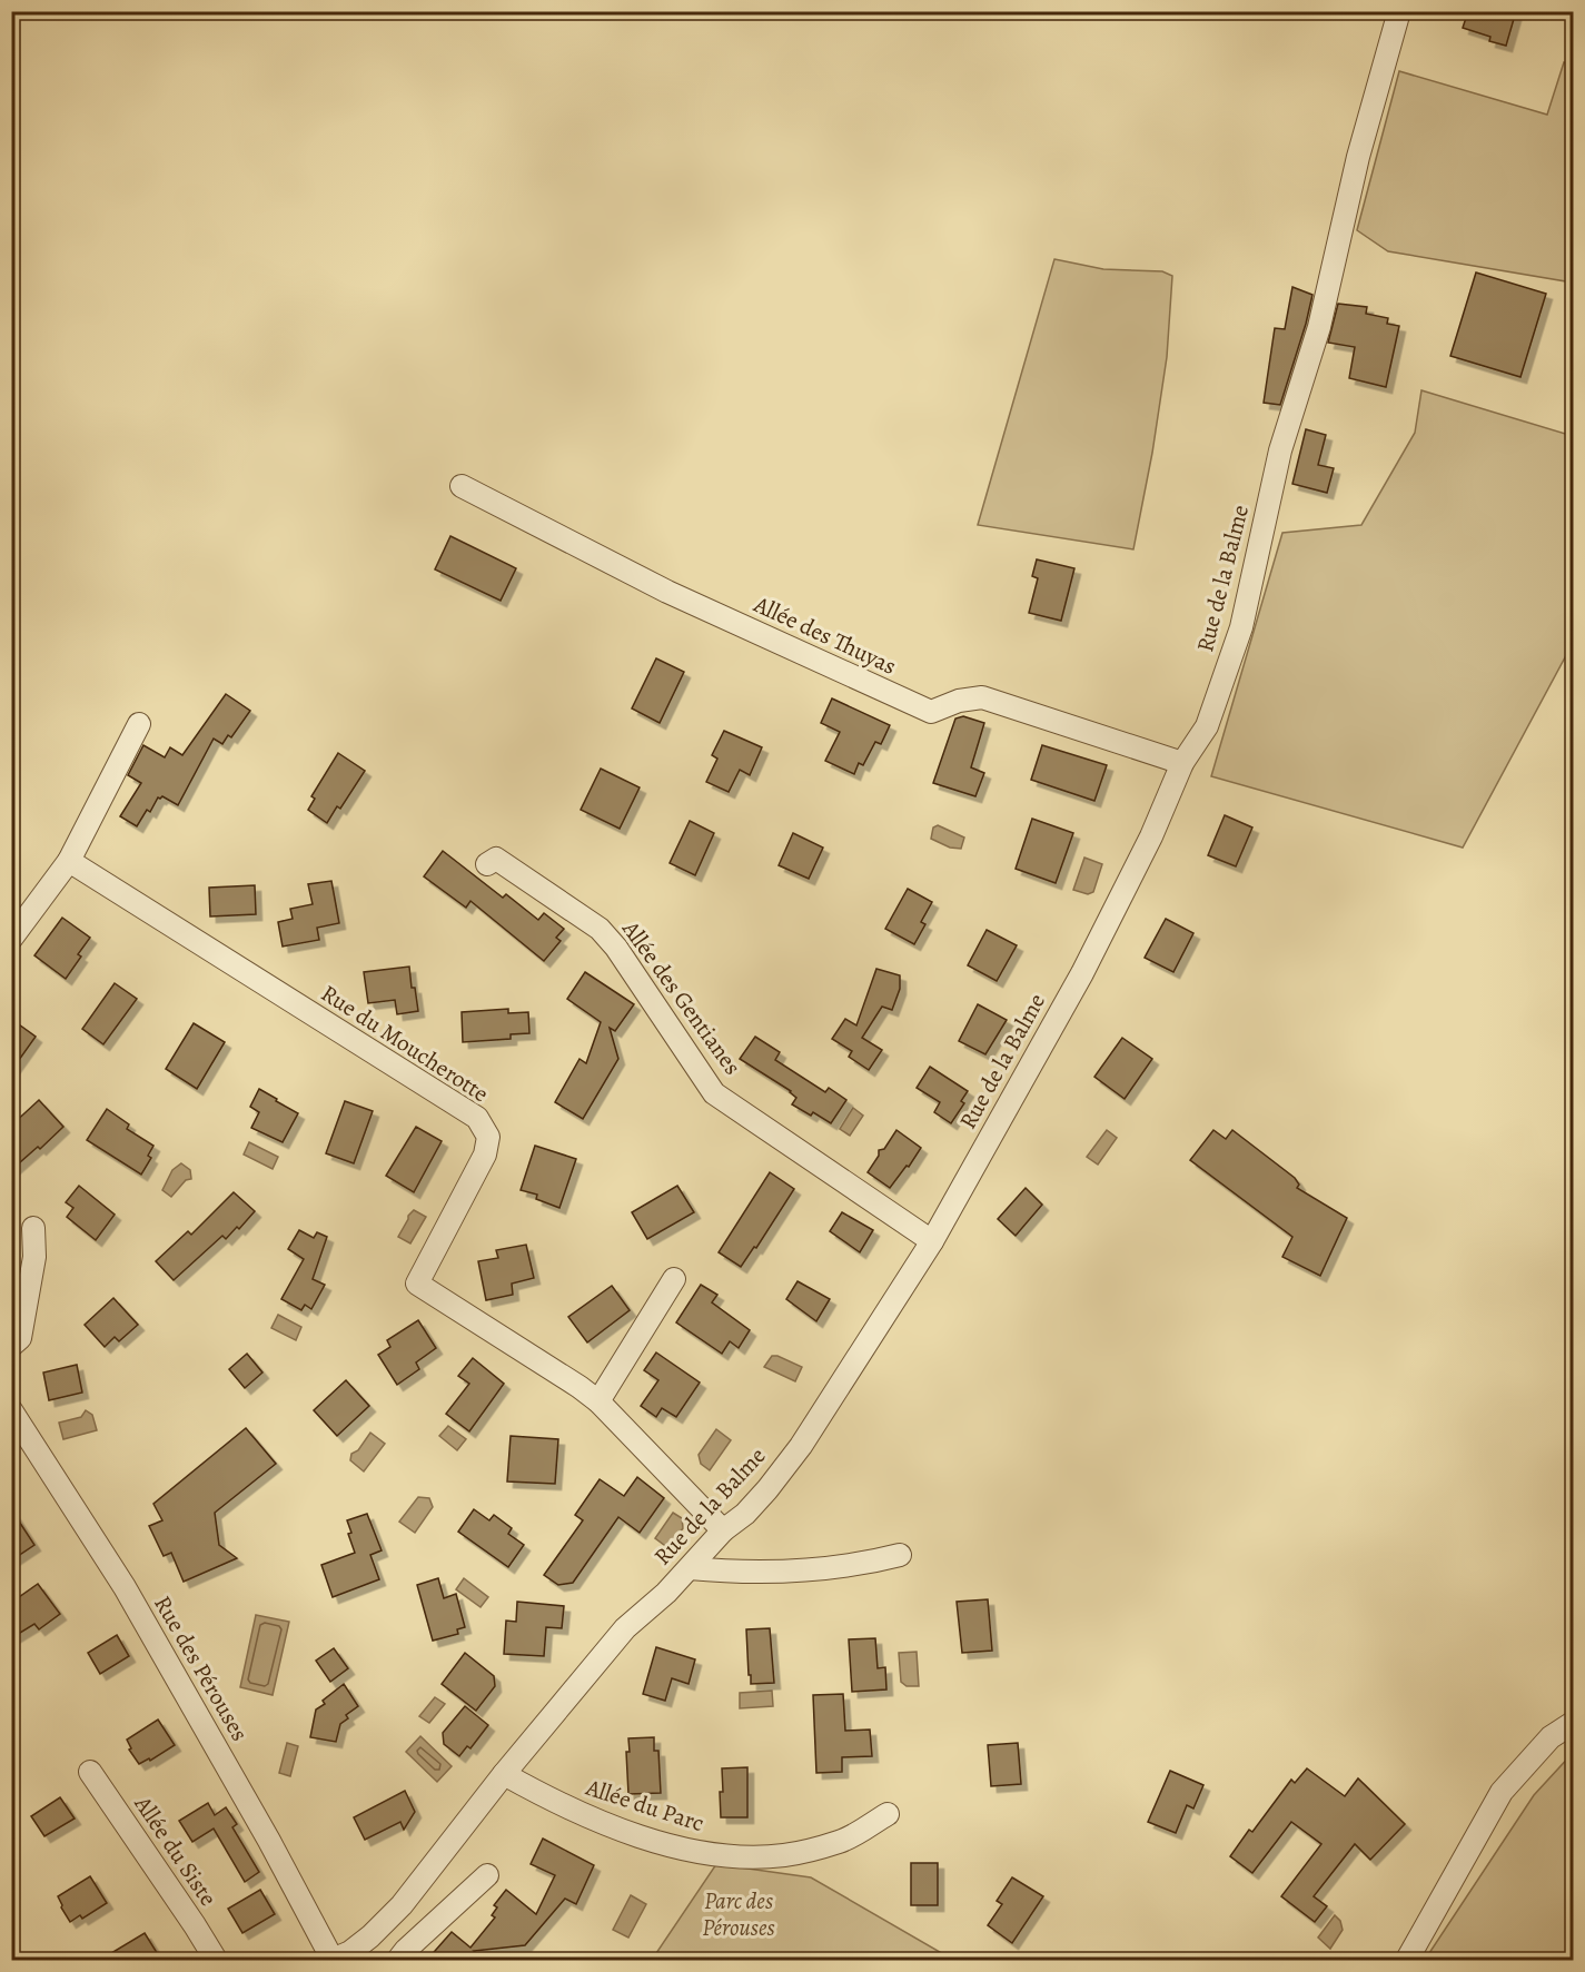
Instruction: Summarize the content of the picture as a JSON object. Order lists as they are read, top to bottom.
{
  "streets": {
    "street": [
      "Rue de la Balme",
      "Allée des Thuyas",
      "Allée des Gentianes",
      "Rue du Moucherotte",
      "Rue des Pérouses",
      "Allée du Parc",
      "Allée du Siste"
    ]
  },
  "crossings": [
    ["Rue de la Balme", "Allée des Thuyas"],
    ["Rue de la Balme", "Allée des Gentianes"],
    ["Rue de la Balme", "Rue du Moucherotte"],
    ["Rue de la Balme", "Rue des Pérouses"],
    ["Rue de la Balme", "Allée du Parc"]
  ],
  "parks": ["Parc des Pérouses"]
}
